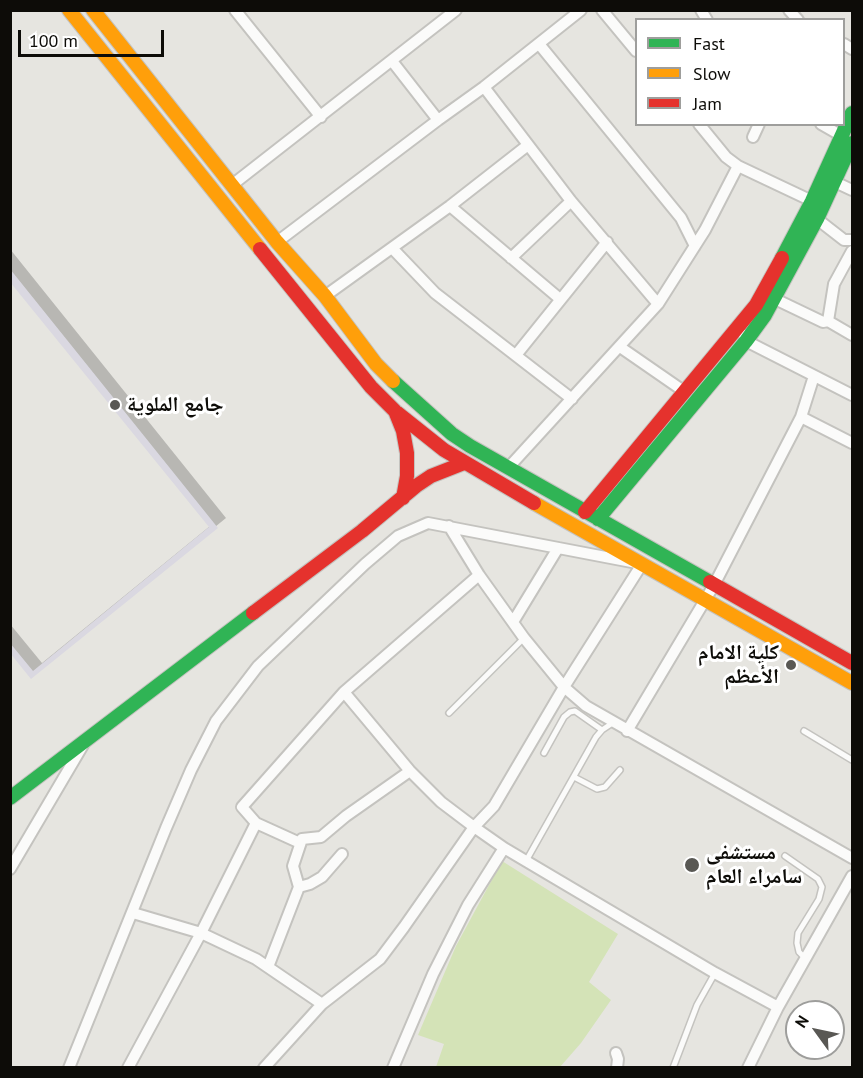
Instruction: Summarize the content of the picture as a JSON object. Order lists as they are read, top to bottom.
{
  "places": ["جامع الملوية", "كلية الامام الأعظم", "مستشفى سامراء العام"],
  "legend": ["Fast", "Slow", "Jam"],
  "scale_bar": "100 m",
  "north": "top left"
}
